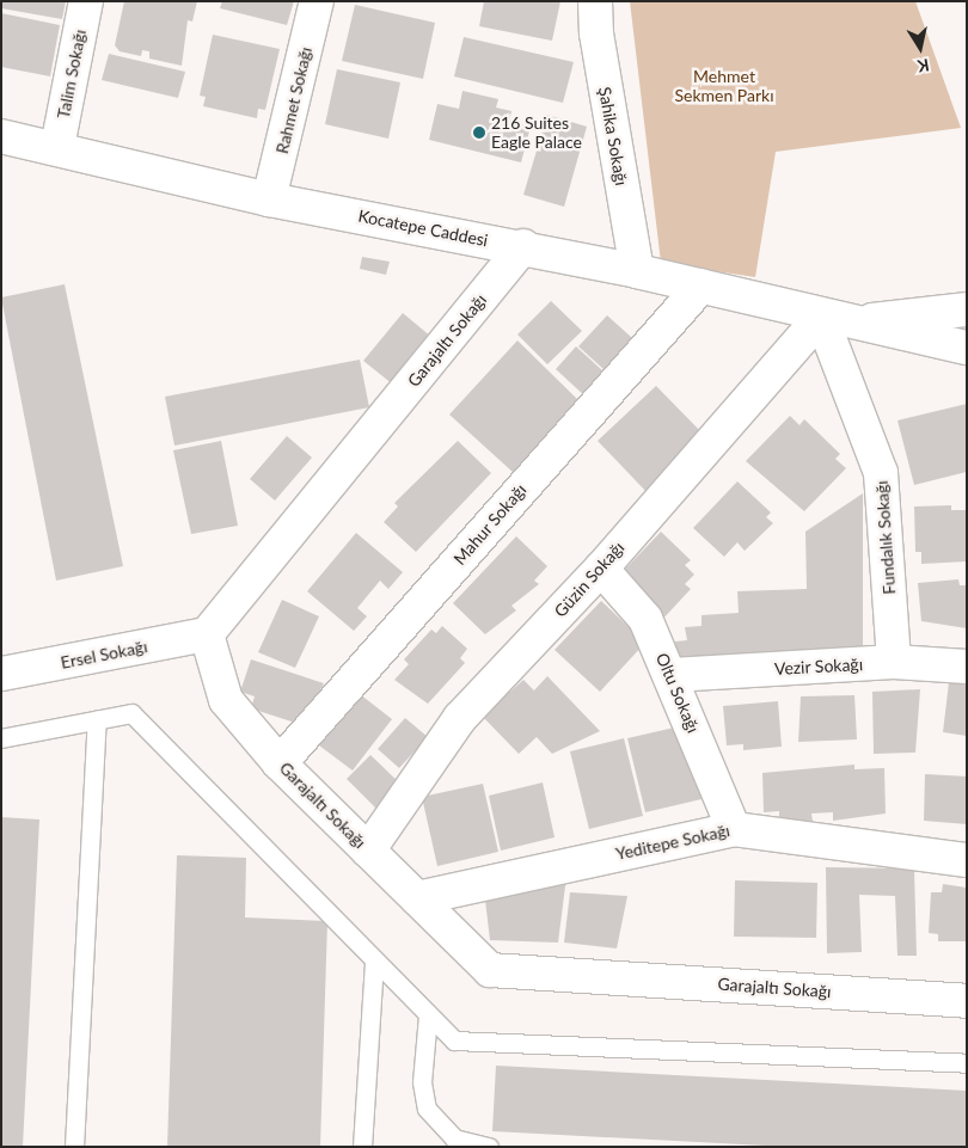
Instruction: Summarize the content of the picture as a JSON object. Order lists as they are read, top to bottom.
{
  "streets": {
    "street": [
      "Talim Sokağı",
      "Rahmet Sokağı",
      "Şahika Sokağı",
      "Kocatepe Caddesi",
      "Garajaltı Sokağı",
      "Mahur Sokağı",
      "Fundalık Sokağı",
      "Güzin Sokağı",
      "Ersel Sokağı",
      "Vezir Sokağı",
      "Oltu Sokağı",
      "Yeditepe Sokağı"
    ]
  },
  "crossings": [
    ["Talim Sokağı", "Kocatepe Caddesi"],
    ["Rahmet Sokağı", "Kocatepe Caddesi"],
    ["Şahika Sokağı", "Kocatepe Caddesi"],
    ["Kocatepe Caddesi", "Garajaltı Sokağı"],
    ["Kocatepe Caddesi", "Mahur Sokağı"],
    ["Kocatepe Caddesi", "Fundalık Sokağı"],
    ["Kocatepe Caddesi", "Güzin Sokağı"],
    ["Garajaltı Sokağı", "Mahur Sokağı"],
    ["Garajaltı Sokağı", "Güzin Sokağı"],
    ["Garajaltı Sokağı", "Ersel Sokağı"],
    ["Garajaltı Sokağı", "Yeditepe Sokağı"],
    ["Fundalık Sokağı", "Güzin Sokağı"],
    ["Fundalık Sokağı", "Vezir Sokağı"],
    ["Güzin Sokağı", "Oltu Sokağı"],
    ["Vezir Sokağı", "Oltu Sokağı"],
    ["Oltu Sokağı", "Yeditepe Sokağı"]
  ],
  "parks": ["Mehmet Sekmen Parkı"],
  "places": ["216 Suites Eagle Palace"],
  "north": "bottom"
}
